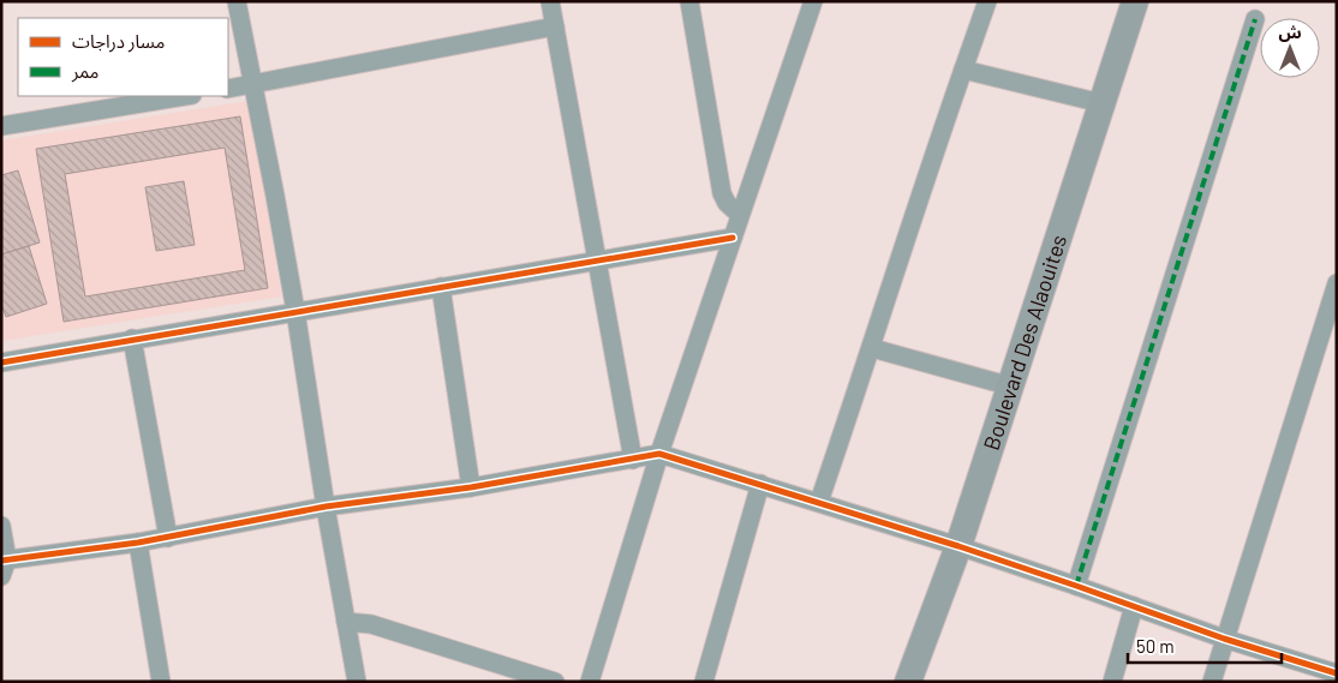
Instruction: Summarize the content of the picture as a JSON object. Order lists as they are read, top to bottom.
{
  "streets": {
    "main road": ["Boulevard Des Alaouites"]
  },
  "legend": ["مسار دراجات", "ممر"],
  "scale_bar": "50 m",
  "north": "top"
}
